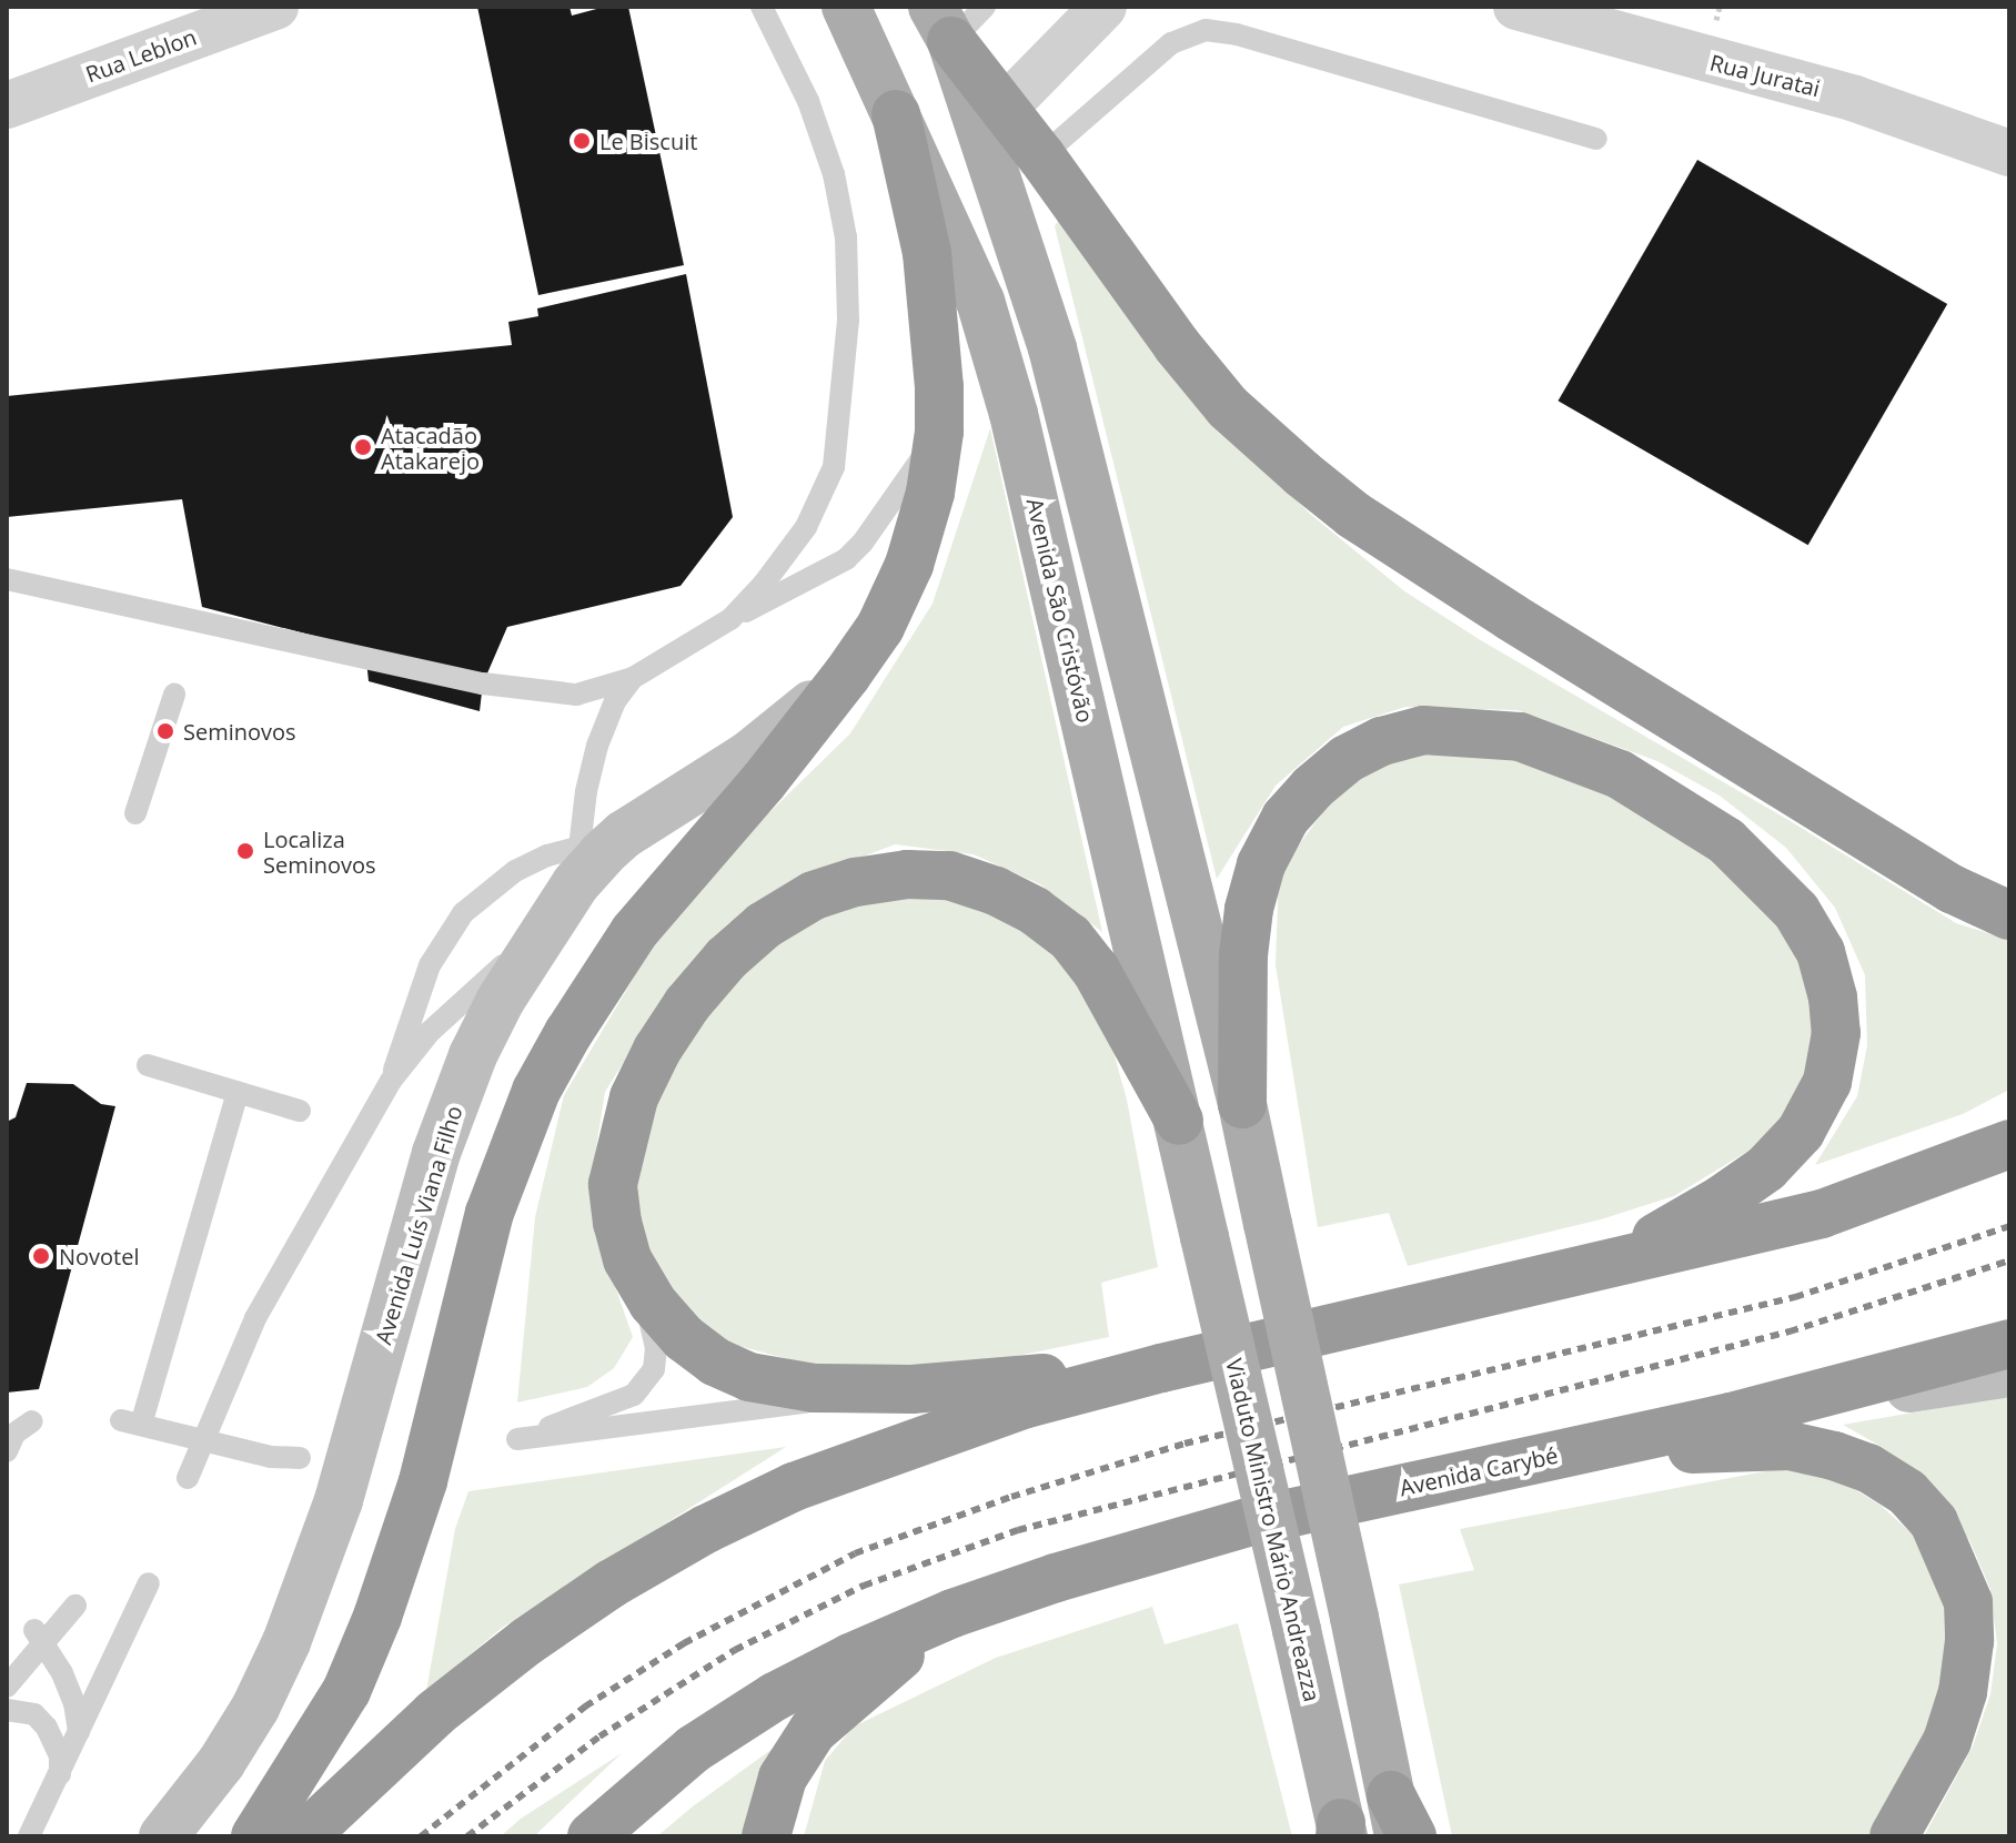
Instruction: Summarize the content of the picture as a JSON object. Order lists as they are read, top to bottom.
{
  "streets": {
    "highway": ["Avenida Carybé"],
    "main road": ["Avenida São Cristóvão", "Avenida Luís Viana Filho", "Viaduto Ministro Mário Andreazza"],
    "street": ["Rua Leblon", "Rua Juratai"]
  },
  "crossings": [
    ["Avenida São Cristóvão", "Viaduto Ministro Mário Andreazza"]
  ],
  "places": [
    "Le Biscuit",
    "Atacadão Atakarejo",
    "Seminovos",
    "Localiza Seminovos",
    "Novotel"
  ]
}
